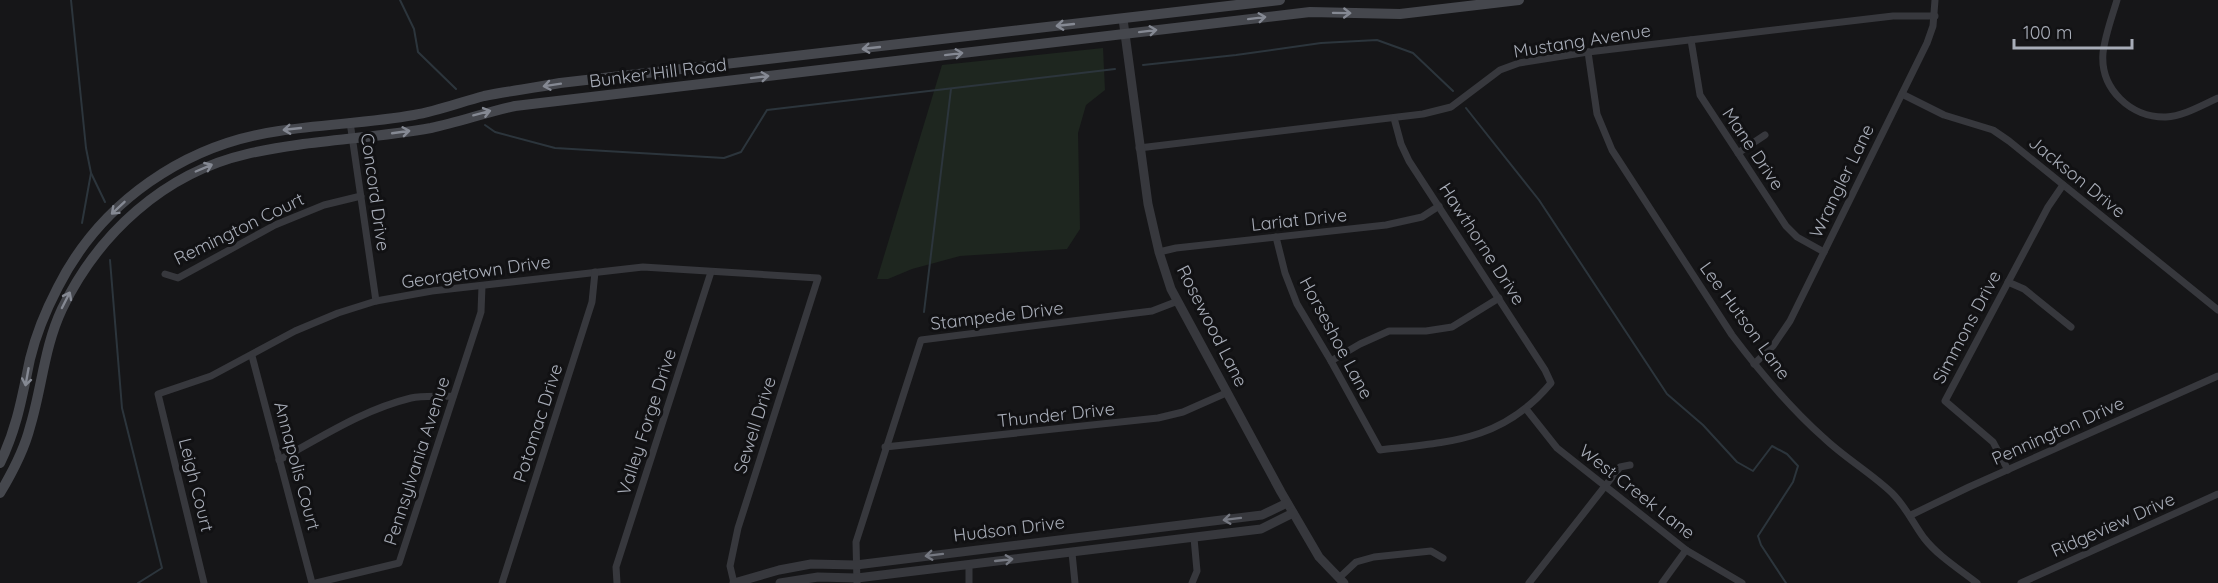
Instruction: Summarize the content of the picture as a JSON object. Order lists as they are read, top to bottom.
{
  "streets": {
    "main road": ["Bunker Hill Road"],
    "street": [
      "Mustang Avenue",
      "Mane Drive",
      "Jackson Drive",
      "Wrangler Lane",
      "Concord Drive",
      "Lariat Drive",
      "Remington Court",
      "Hawthorne Drive",
      "Georgetown Drive",
      "Stampede Drive",
      "Lee Hutson Lane",
      "Rosewood Lane",
      "Simmons Drive",
      "Horseshoe Lane",
      "Thunder Drive",
      "Valley Forge Drive",
      "Potomac Drive",
      "Sewell Drive",
      "Pennington Drive",
      "Pennsylvania Avenue",
      "Annapolis Court",
      "Leigh Court",
      "West Creek Lane",
      "Ridgeview Drive",
      "Hudson Drive"
    ]
  },
  "crossings": [
    ["Mustang Avenue", "Mane Drive"],
    ["Mustang Avenue", "Wrangler Lane"],
    ["Mustang Avenue", "Hawthorne Drive"],
    ["Mustang Avenue", "Lee Hutson Lane"],
    ["Mustang Avenue", "Rosewood Lane"],
    ["Bunker Hill Road", "Concord Drive"],
    ["Bunker Hill Road", "Rosewood Lane"],
    ["Mane Drive", "Wrangler Lane"],
    ["Jackson Drive", "Wrangler Lane"],
    ["Jackson Drive", "Simmons Drive"],
    ["Wrangler Lane", "Lee Hutson Lane"],
    ["Concord Drive", "Remington Court"],
    ["Concord Drive", "Georgetown Drive"],
    ["Lariat Drive", "Hawthorne Drive"],
    ["Lariat Drive", "Rosewood Lane"],
    ["Lariat Drive", "Horseshoe Lane"],
    ["Hawthorne Drive", "Horseshoe Lane"],
    ["Hawthorne Drive", "West Creek Lane"],
    ["Georgetown Drive", "Valley Forge Drive"],
    ["Georgetown Drive", "Potomac Drive"],
    ["Georgetown Drive", "Sewell Drive"],
    ["Georgetown Drive", "Pennsylvania Avenue"],
    ["Georgetown Drive", "Annapolis Court"],
    ["Georgetown Drive", "Leigh Court"],
    ["Stampede Drive", "Rosewood Lane"],
    ["Stampede Drive", "Thunder Drive"],
    ["Stampede Drive", "Hudson Drive"],
    ["Lee Hutson Lane", "Pennington Drive"],
    ["Rosewood Lane", "Thunder Drive"],
    ["Rosewood Lane", "Hudson Drive"],
    ["Simmons Drive", "Pennington Drive"],
    ["Horseshoe Lane", "West Creek Lane"],
    ["Sewell Drive", "Hudson Drive"]
  ],
  "scale_bar": "100 m"
}
